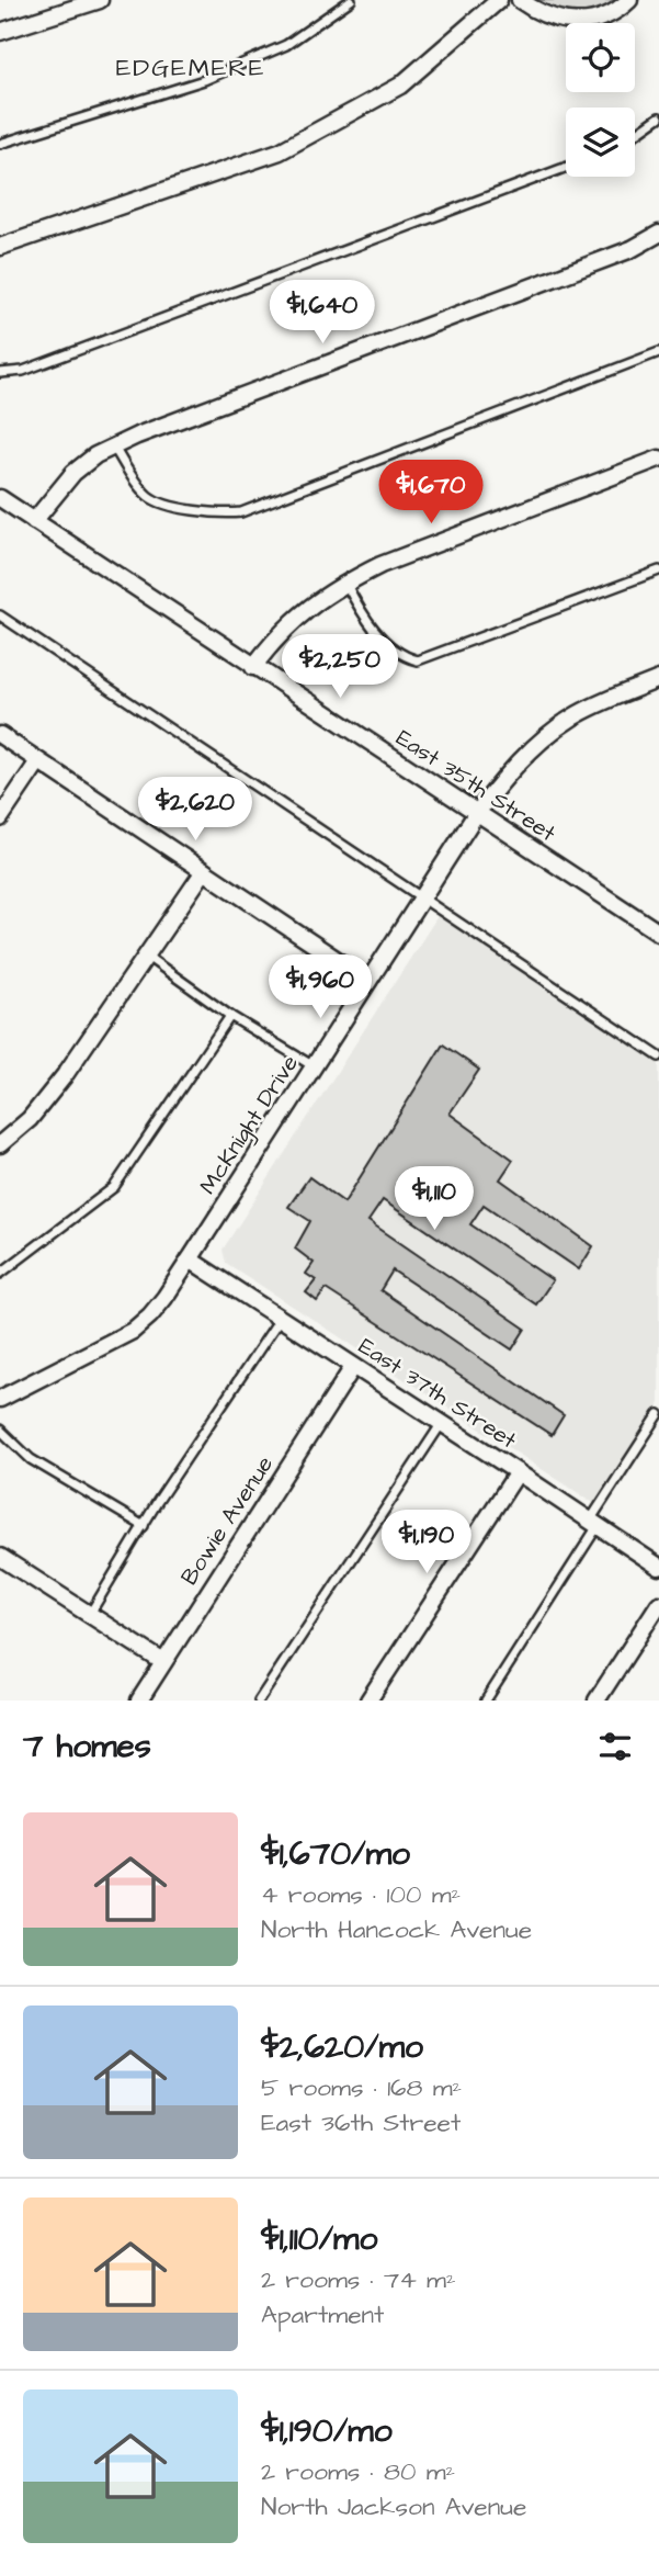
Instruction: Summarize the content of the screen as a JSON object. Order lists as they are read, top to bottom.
{
  "streets": {
    "street": [
      "East 35th Street",
      "McKnight Drive",
      "East 37th Street",
      "Bowie Avenue"
    ]
  },
  "crossings": [
    ["East 35th Street", "McKnight Drive"],
    ["McKnight Drive", "East 37th Street"],
    ["East 37th Street", "Bowie Avenue"]
  ],
  "districts": ["EDGEMERE"],
  "page": {
    "price": [
      "$1,640",
      "$1,670",
      "$2,250",
      "$2,620",
      "$1,960",
      "$1,110",
      "$1,190"
    ],
    "heading": "7 homes",
    "list": [
      {
        "name": "$1,670/mo",
        "note": "4 rooms · 100 m² · North Hancock Avenue"
      },
      {
        "name": "$2,620/mo",
        "note": "5 rooms · 168 m² · East 36th Street"
      },
      {
        "name": "$1,110/mo",
        "note": "2 rooms · 74 m² · Apartment"
      },
      {
        "name": "$1,190/mo",
        "note": "2 rooms · 80 m² · North Jackson Avenue"
      }
    ]
  }
}
